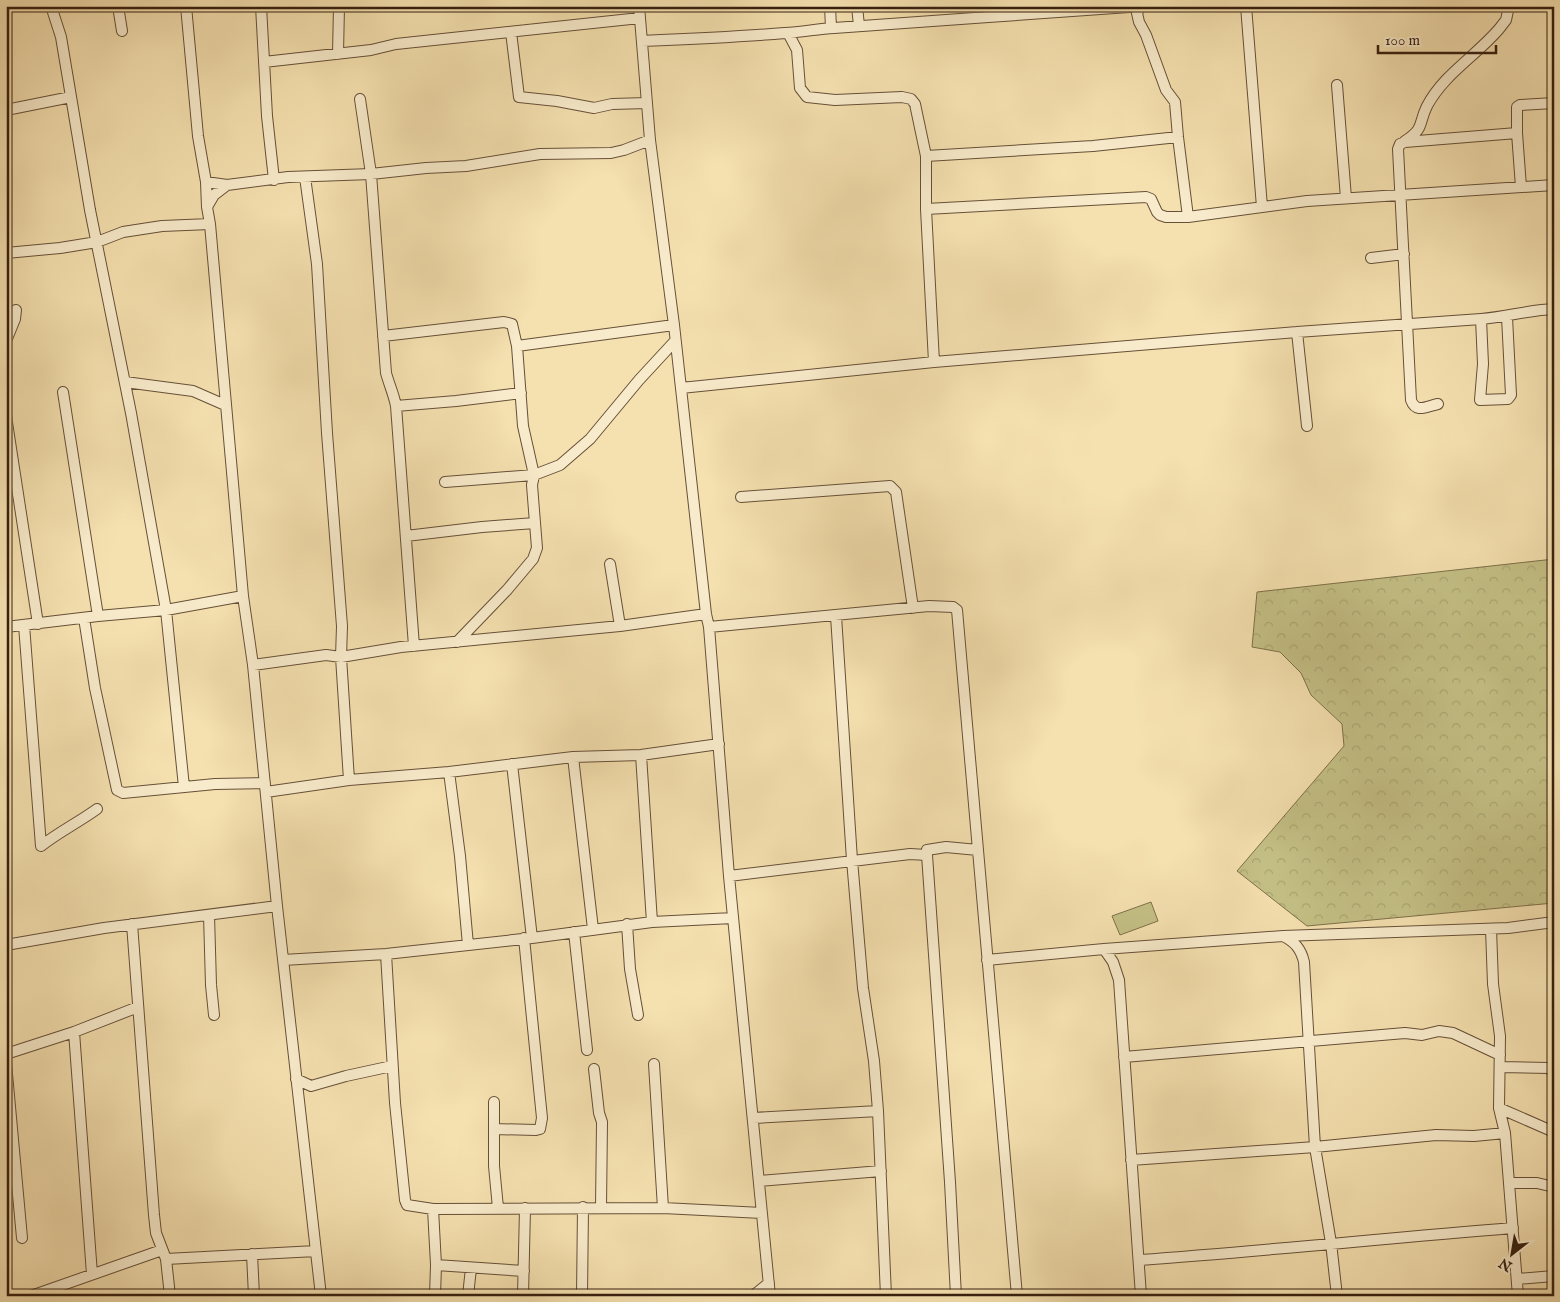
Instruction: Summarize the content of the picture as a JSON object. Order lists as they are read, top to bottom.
{
  "scale_bar": "100 m",
  "north": "bottom left"
}
